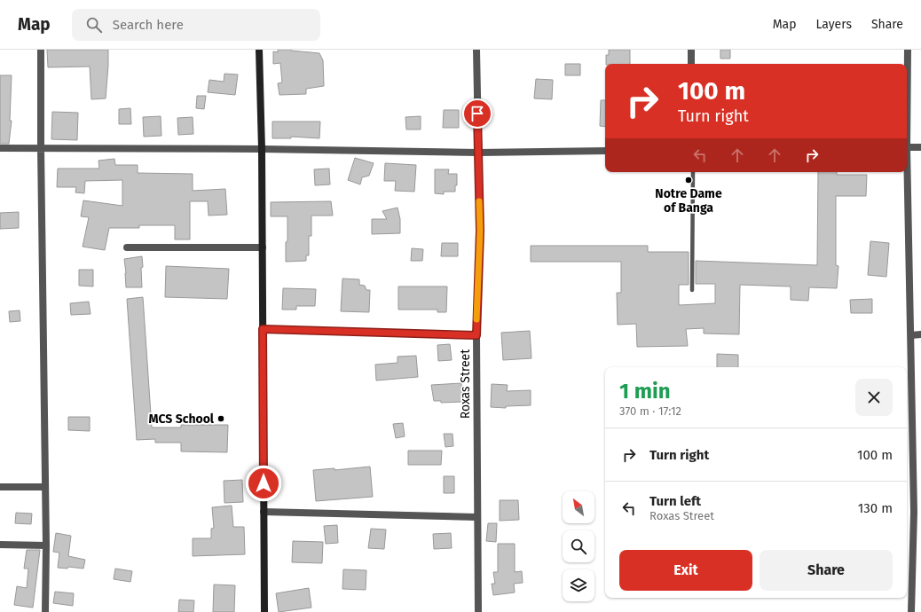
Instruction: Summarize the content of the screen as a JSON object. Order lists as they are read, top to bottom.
{
  "streets": {
    "street": ["Roxas Street"]
  },
  "places": ["Notre Dame of Banga", "MCS School"],
  "north": "top left",
  "page": {
    "header": "Map",
    "search": "Search here",
    "nav": ["Map", "Layers", "Share"],
    "turn": ["100 m", "Turn right"],
    "heading": ["1 min", "370 m · 17:12"],
    "list": [
      {
        "name": "Turn right",
        "value": "100 m"
      },
      {
        "name": "Turn left",
        "note": "Roxas Street",
        "value": "130 m"
      }
    ],
    "buttons": ["Exit", "Share"]
  }
}
